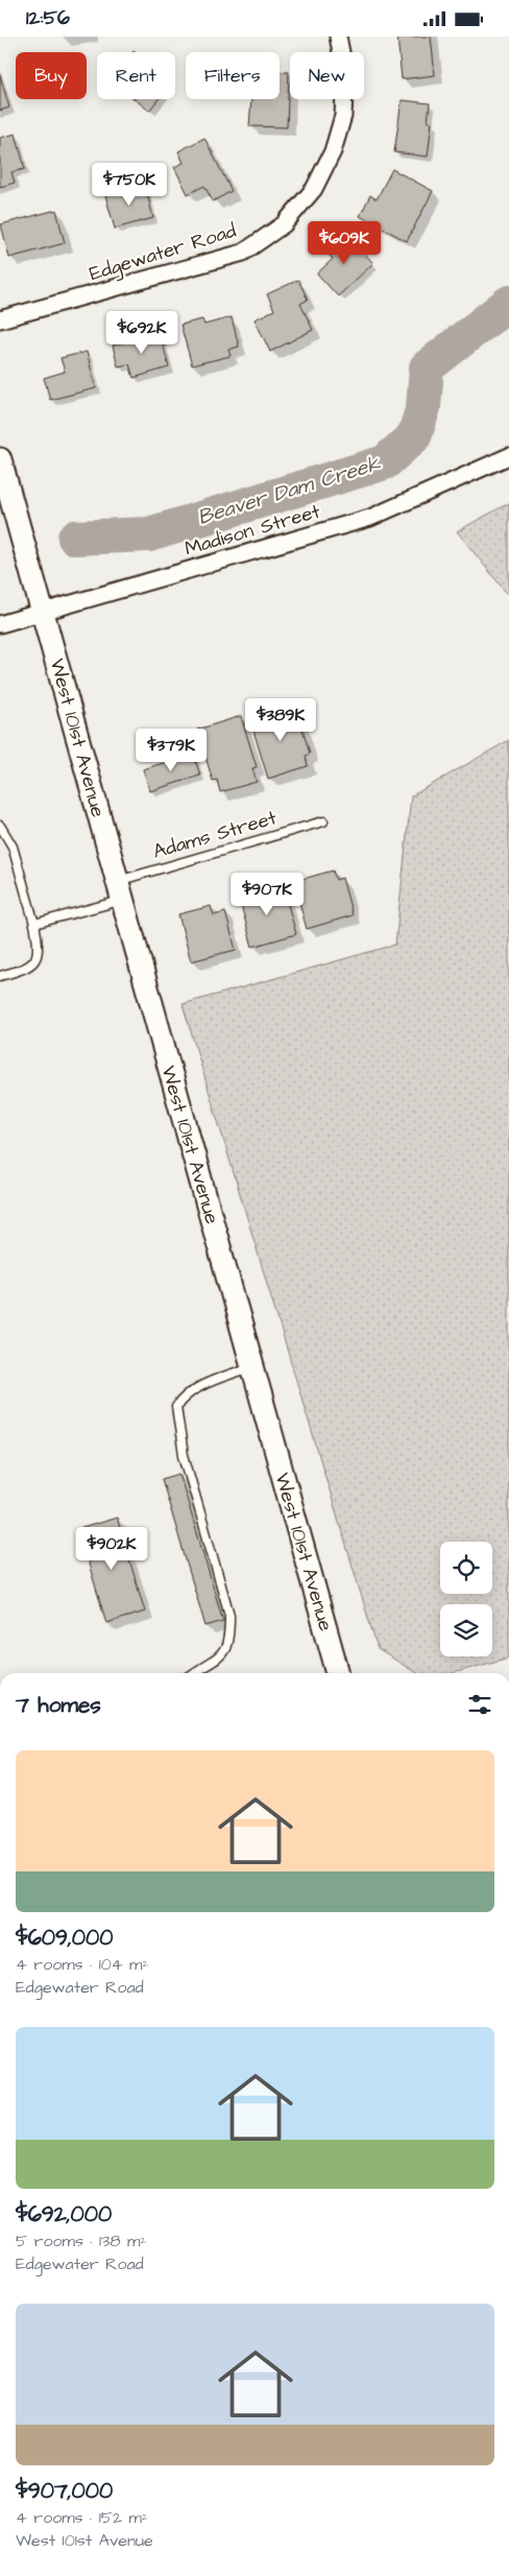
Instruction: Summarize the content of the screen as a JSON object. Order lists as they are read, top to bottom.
{
  "streets": {
    "street": ["Edgewater Road", "Madison Street", "West 101st Avenue"],
    "lane": ["Adams Street"]
  },
  "crossings": [
    ["Madison Street", "West 101st Avenue"],
    ["West 101st Avenue", "Adams Street"]
  ],
  "water": ["Beaver Dam Creek"],
  "page": {
    "status": "12:56",
    "chip": [
      "Buy",
      "Rent",
      "Filters",
      "New"
    ],
    "price": [
      "$750K",
      "$609K",
      "$692K",
      "$389K",
      "$379K",
      "$907K",
      "$902K"
    ],
    "heading": "7 homes",
    "list": [
      {
        "name": "$609,000",
        "note": "4 rooms · 104 m² · Edgewater Road"
      },
      {
        "name": "$692,000",
        "note": "5 rooms · 138 m² · Edgewater Road"
      },
      {
        "name": "$907,000",
        "note": "4 rooms · 152 m² · West 101st Avenue"
      }
    ]
  }
}
